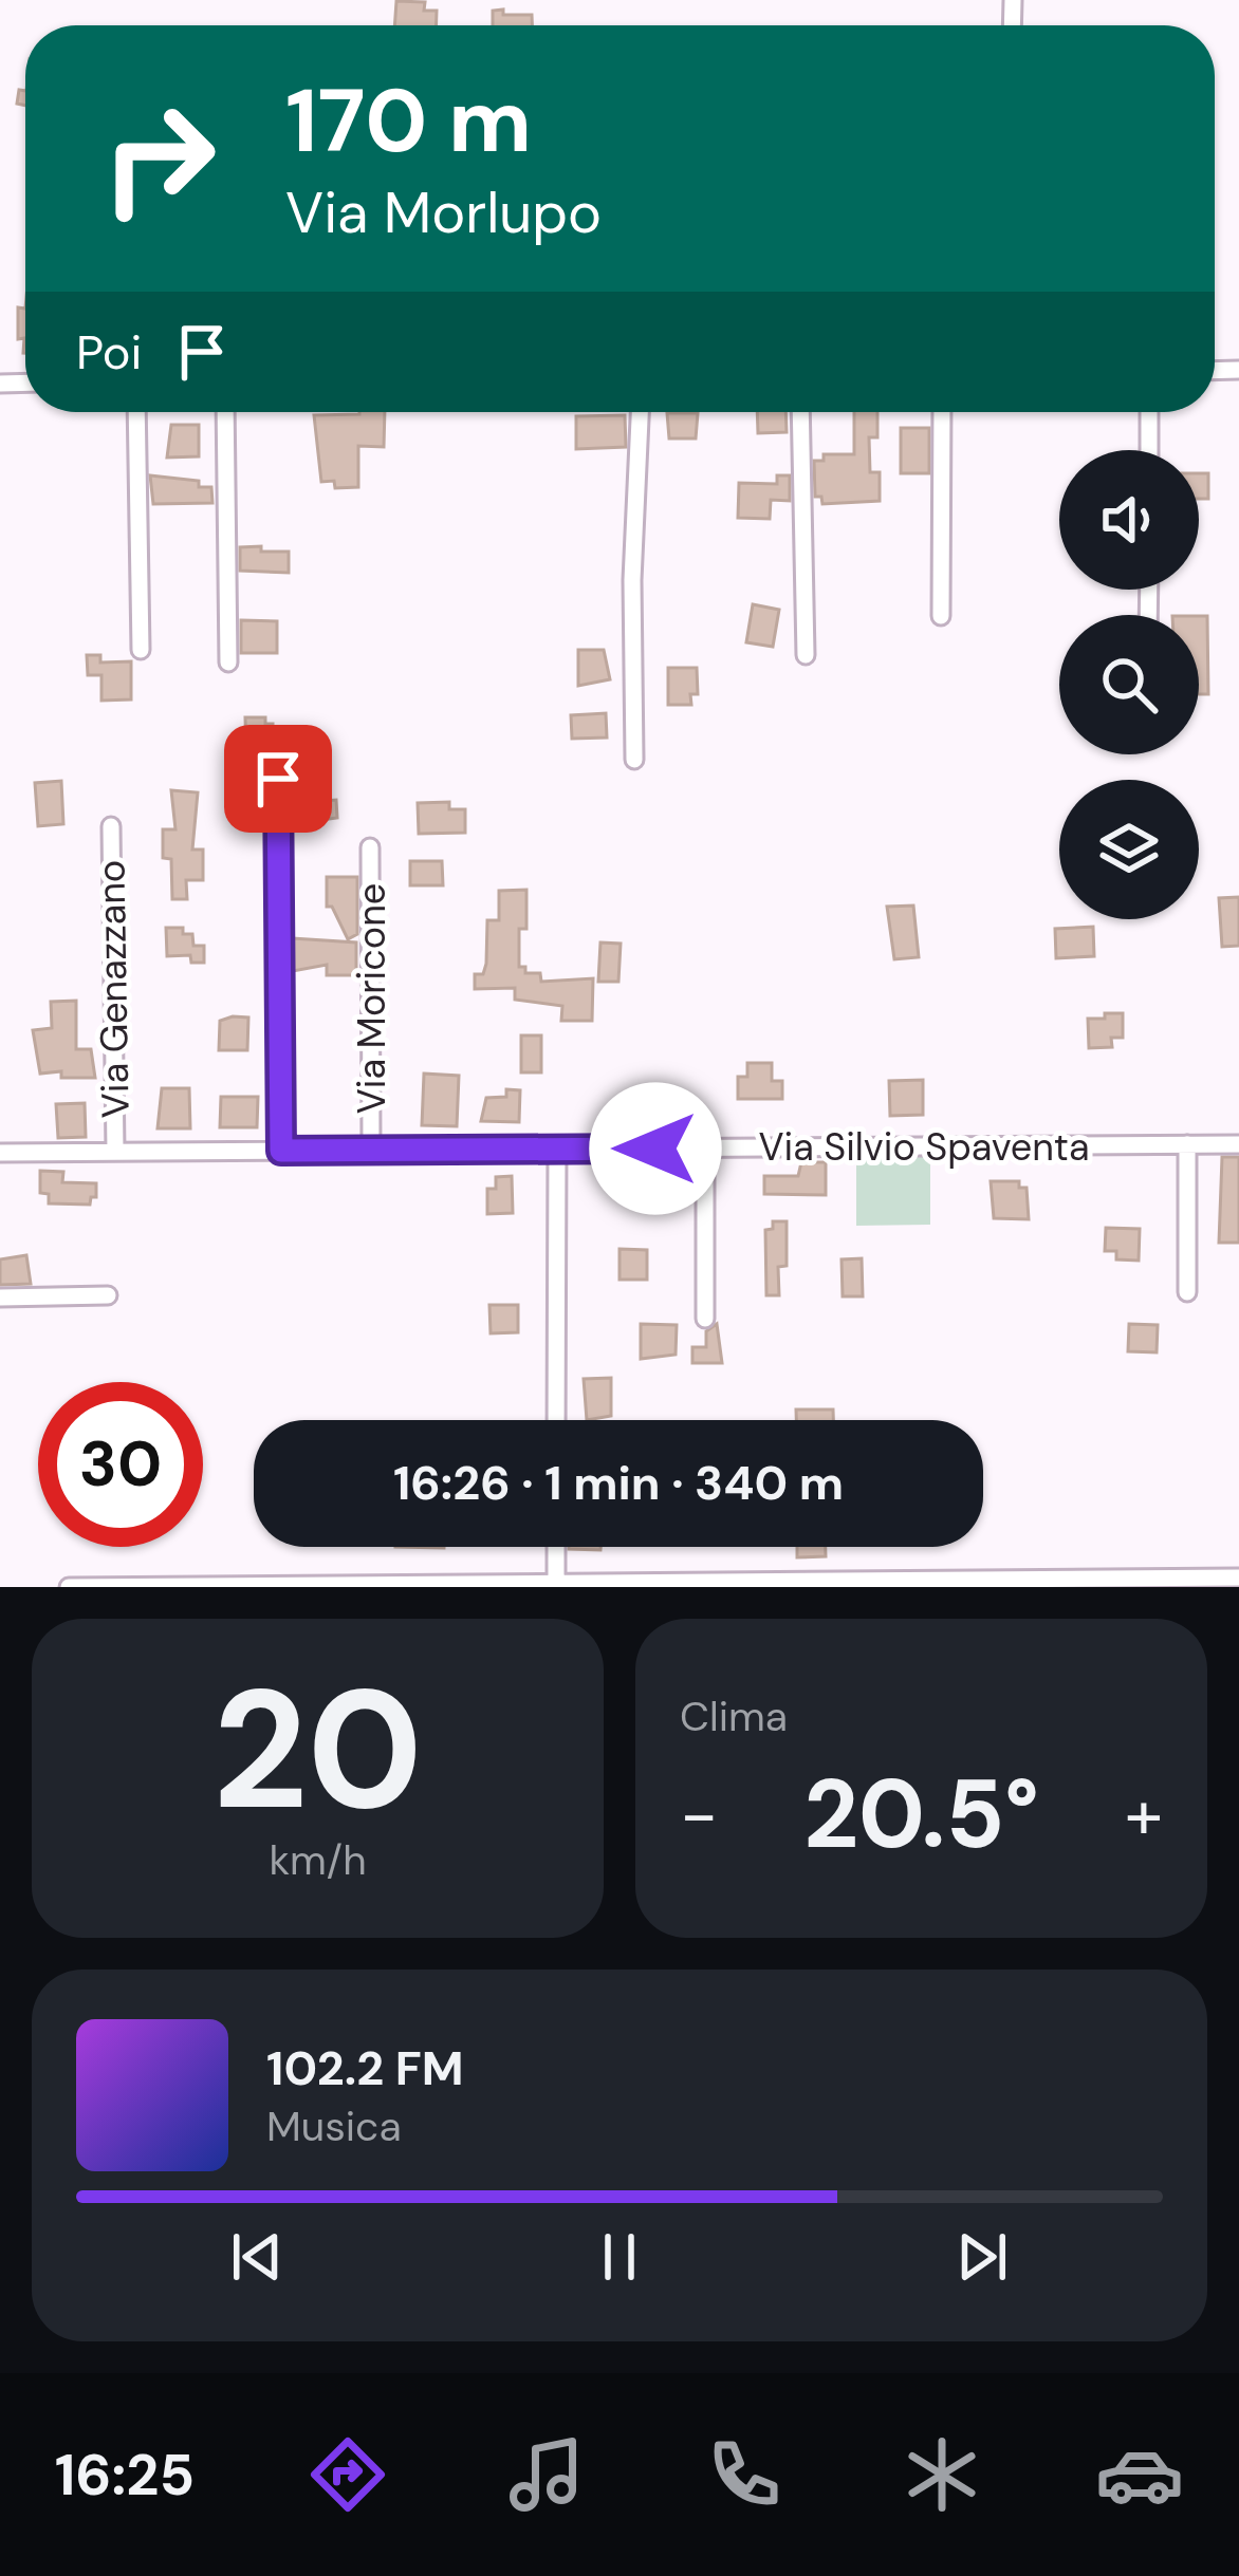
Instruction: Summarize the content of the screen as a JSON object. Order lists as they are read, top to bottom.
{
  "streets": {
    "street": ["Via Genazzano", "Via Moricone", "Via Silvio Spaventa"]
  },
  "crossings": [
    ["Via Genazzano", "Via Silvio Spaventa"],
    ["Via Moricone", "Via Silvio Spaventa"]
  ],
  "page": {
    "turn": ["170 m", "Via Morlupo"],
    "then": "Poi",
    "limit": "30",
    "trip": "16:26 · 1 min · 340 m",
    "tile": [
      ["20", "km/h"],
      "Clima"
    ],
    "heat": ["−", "20.5°", "+"],
    "song": ["102.2 FM", "Musica"],
    "tabs": "16:25"
  }
}
